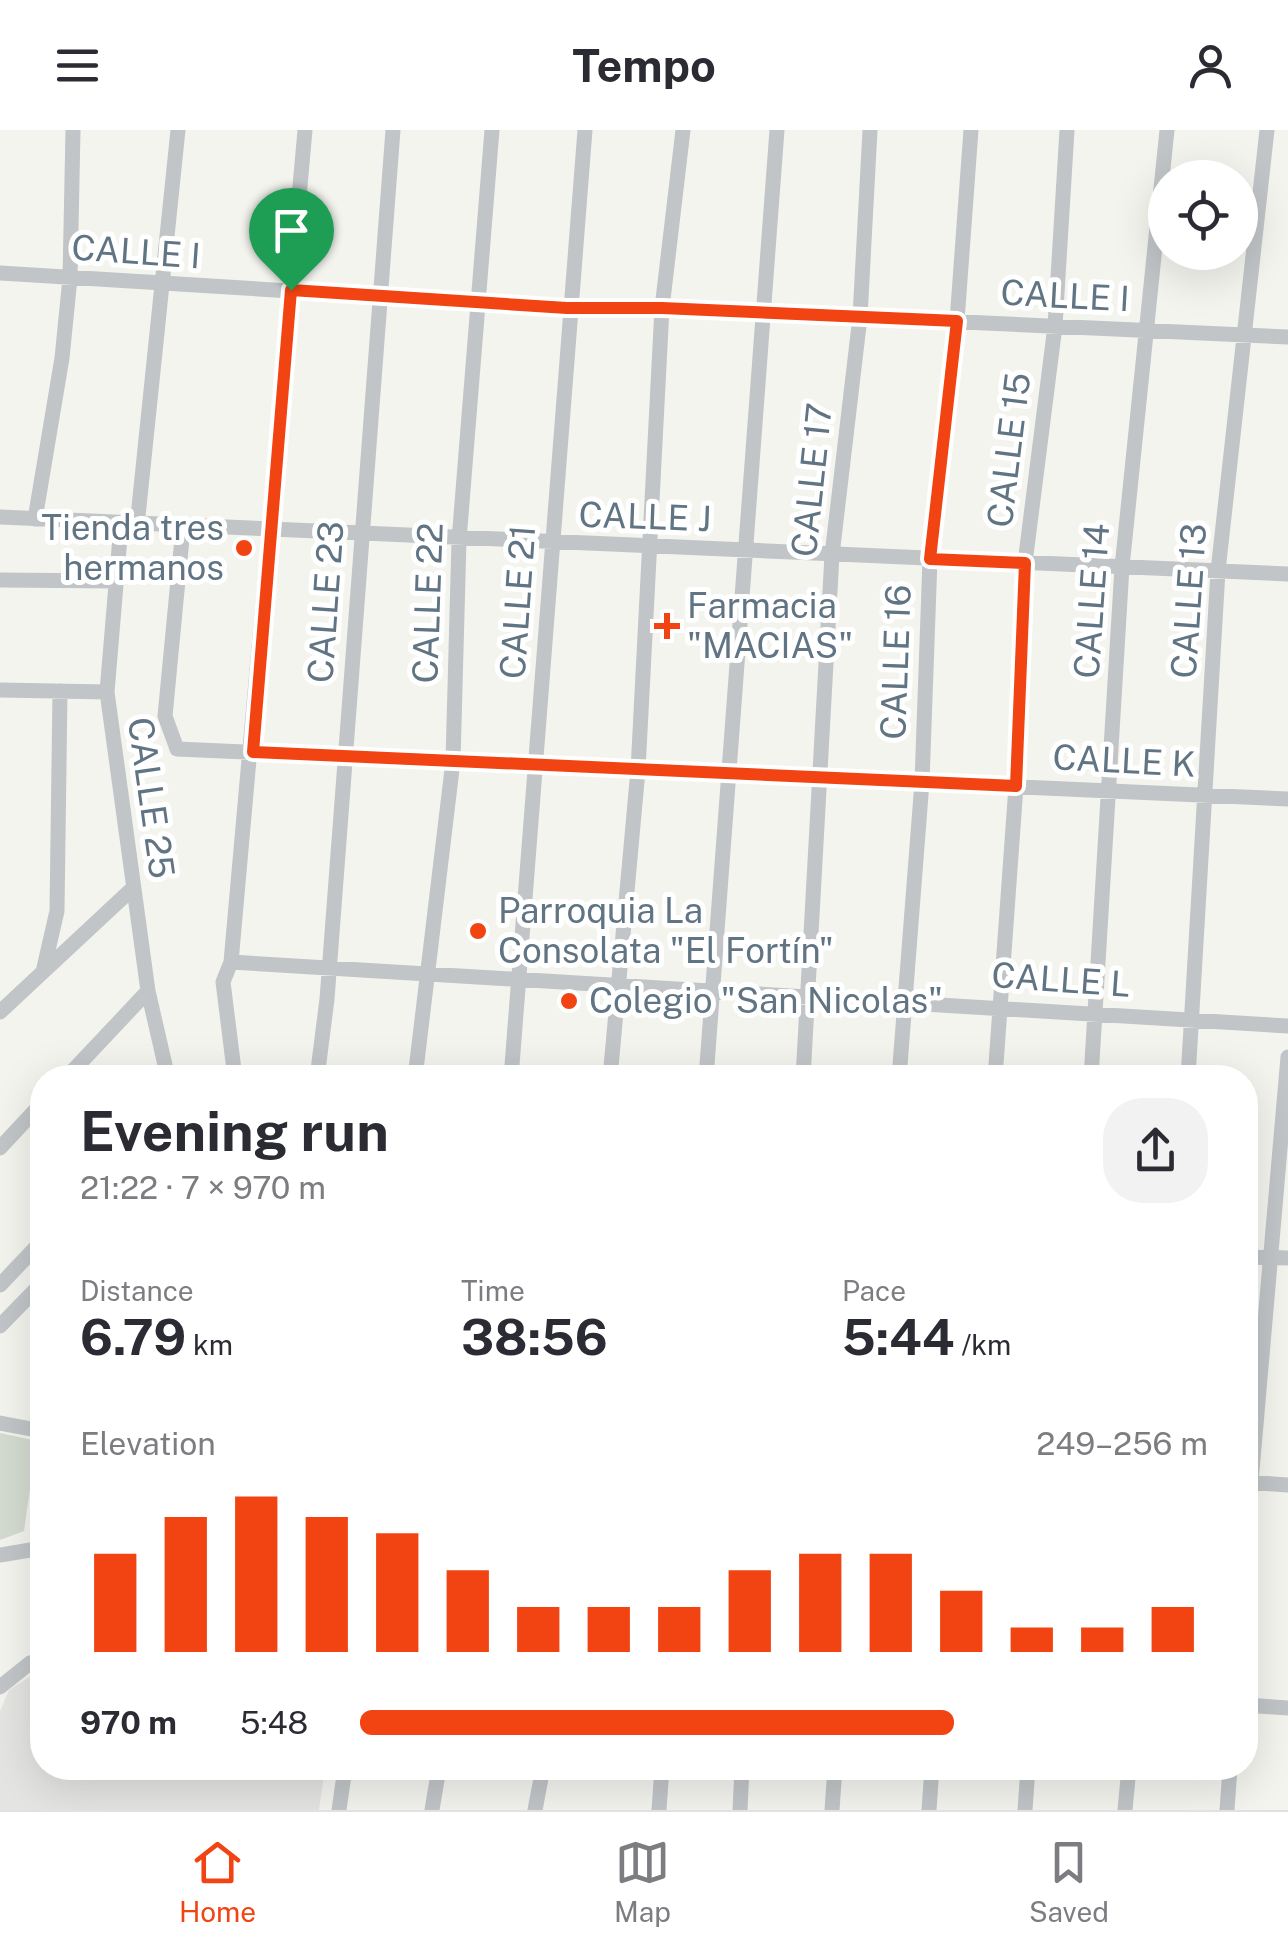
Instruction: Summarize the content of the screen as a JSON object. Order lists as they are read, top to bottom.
{
  "streets": {
    "street": [
      "CALLE I",
      "CALLE 15",
      "CALLE 17",
      "CALLE J",
      "CALLE 14",
      "CALLE 13",
      "CALLE 23",
      "CALLE 21",
      "CALLE 22",
      "CALLE 16",
      "CALLE K",
      "CALLE 25",
      "CALLE L"
    ]
  },
  "crossings": [
    ["CALLE I", "CALLE 15"],
    ["CALLE I", "CALLE 17"],
    ["CALLE I", "CALLE 14"],
    ["CALLE I", "CALLE 13"],
    ["CALLE I", "CALLE 23"],
    ["CALLE I", "CALLE 21"],
    ["CALLE I", "CALLE 22"],
    ["CALLE I", "CALLE 16"],
    ["CALLE I", "CALLE 25"],
    ["CALLE 15", "CALLE J"],
    ["CALLE 15", "CALLE K"],
    ["CALLE 15", "CALLE L"],
    ["CALLE 17", "CALLE J"],
    ["CALLE 17", "CALLE K"],
    ["CALLE 17", "CALLE L"],
    ["CALLE J", "CALLE 14"],
    ["CALLE J", "CALLE 13"],
    ["CALLE J", "CALLE 23"],
    ["CALLE J", "CALLE 21"],
    ["CALLE J", "CALLE 22"],
    ["CALLE J", "CALLE 16"],
    ["CALLE J", "CALLE K"],
    ["CALLE J", "CALLE 25"],
    ["CALLE 14", "CALLE K"],
    ["CALLE 14", "CALLE L"],
    ["CALLE 13", "CALLE K"],
    ["CALLE 13", "CALLE L"],
    ["CALLE 23", "CALLE K"],
    ["CALLE 23", "CALLE L"],
    ["CALLE 21", "CALLE K"],
    ["CALLE 21", "CALLE L"],
    ["CALLE 22", "CALLE K"],
    ["CALLE 22", "CALLE L"],
    ["CALLE 16", "CALLE K"],
    ["CALLE 16", "CALLE L"]
  ],
  "places": {
    "other": ["Tienda tres hermanos", "Parroquia La Consolata \"El Fortín\"", "Colegio \"San Nicolas\""],
    "health": ["Farmacia \"MACIAS\""]
  },
  "page": {
    "header": "Tempo",
    "heading": ["Evening run", "21:22 · 7 × 970 m"],
    "stats": [
      ["Distance", "6.79 km"],
      ["Time", "38:56"],
      ["Pace", "5:44 /km"]
    ],
    "chart": ["Elevation", "249–256 m"],
    "list": [
      {
        "name": "970 m",
        "note": "5:48"
      }
    ],
    "tabs": ["Home", "Map", "Saved"]
  }
}
